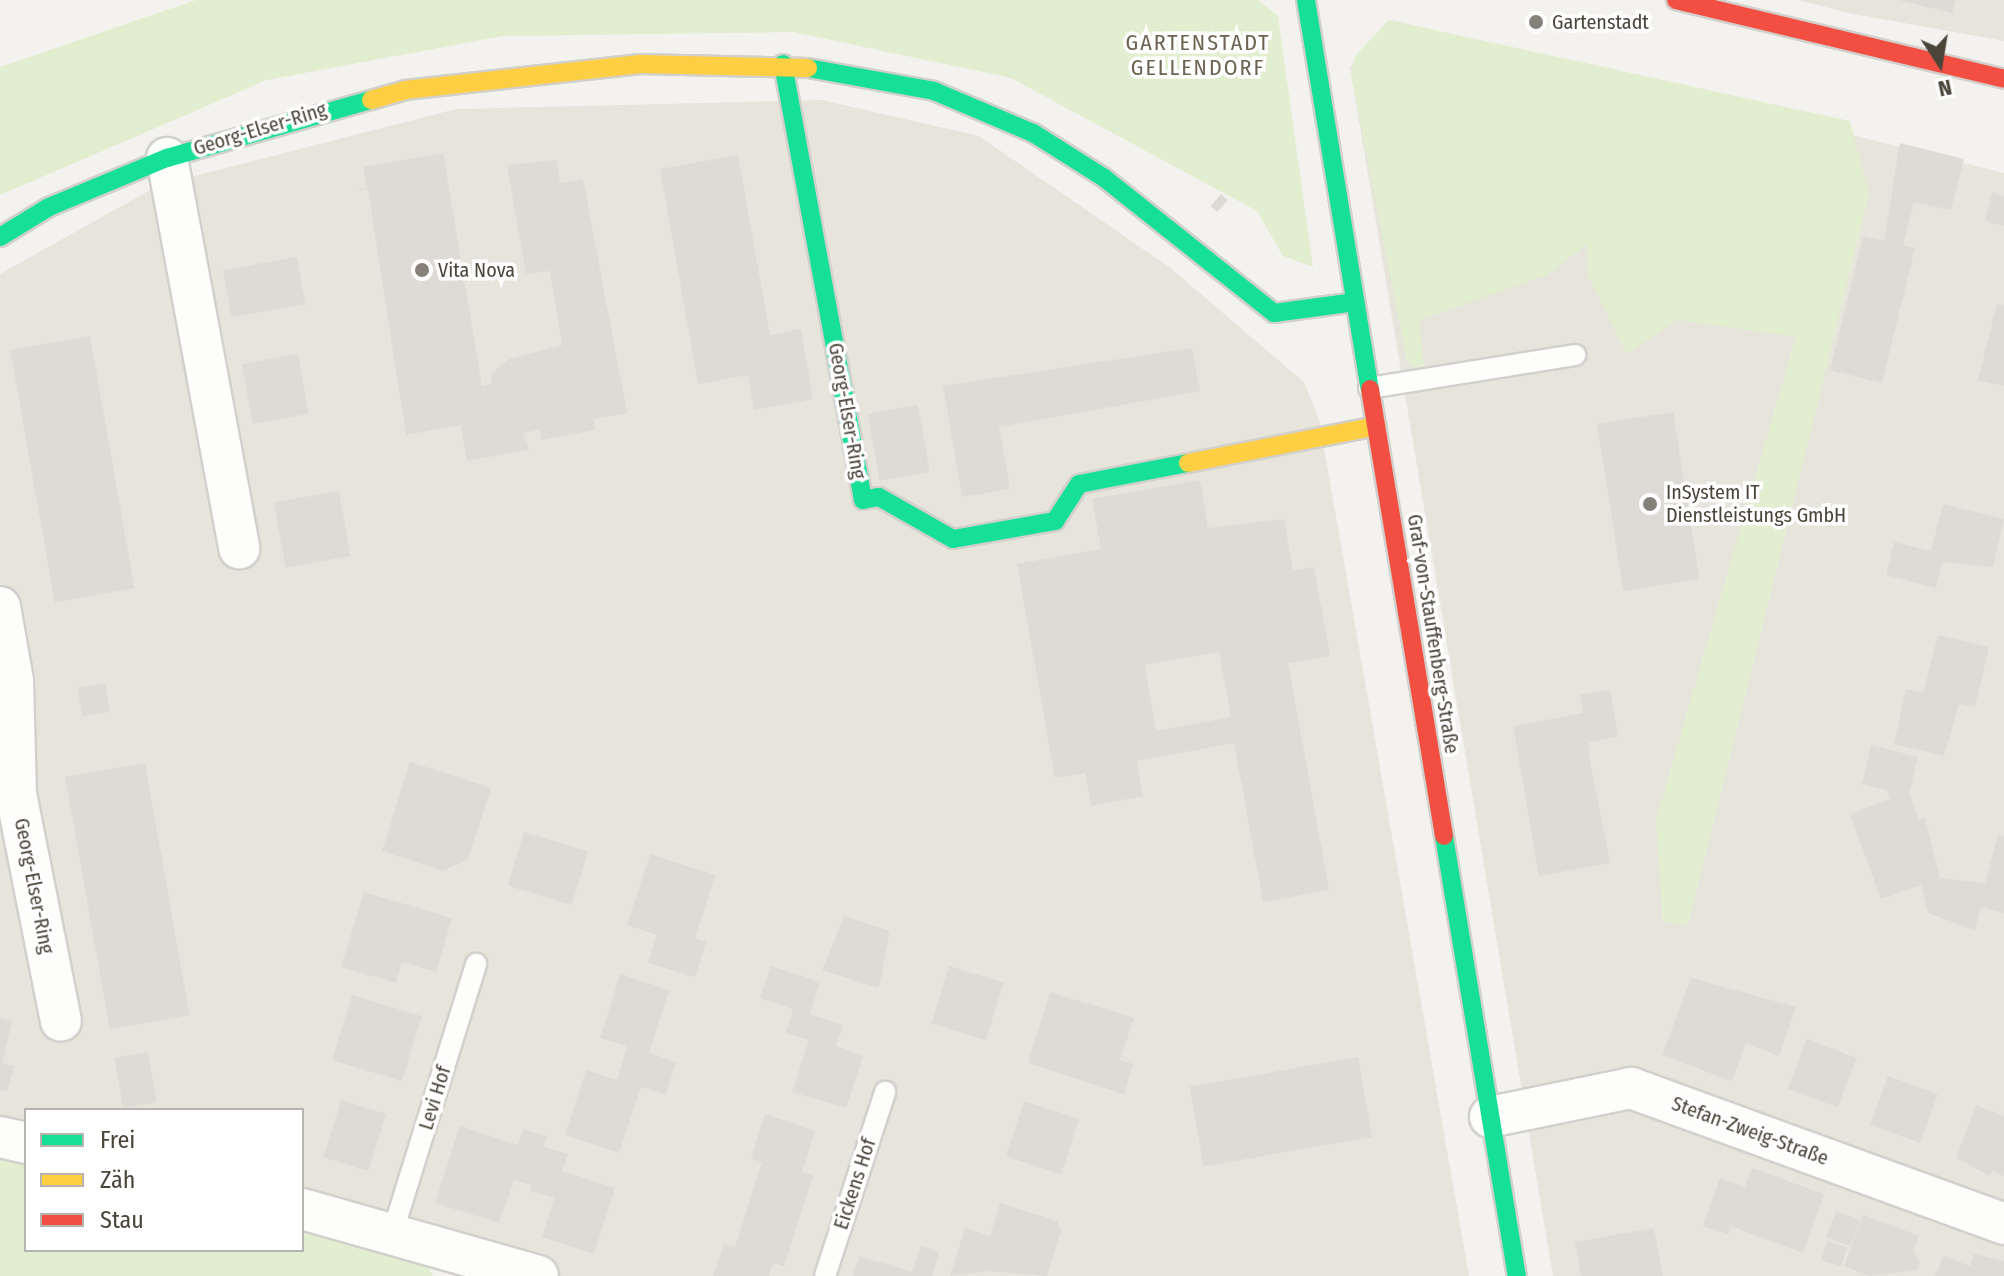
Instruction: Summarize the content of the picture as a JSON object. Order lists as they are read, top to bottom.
{
  "streets": {
    "street": ["Georg-Elser-Ring", "Graf-von-Stauffenberg-Straße", "Stefan-Zweig-Straße"],
    "lane": ["Levi Hof", "Eickens Hof"]
  },
  "crossings": [
    ["Georg-Elser-Ring", "Graf-von-Stauffenberg-Straße"],
    ["Graf-von-Stauffenberg-Straße", "Stefan-Zweig-Straße"]
  ],
  "districts": ["GARTENSTADT GELLENDORF"],
  "places": ["Gartenstadt", "Vita Nova", "InSystem IT Dienstleistungs GmbH"],
  "legend": ["Frei", "Zäh", "Stau"],
  "north": "bottom"
}
